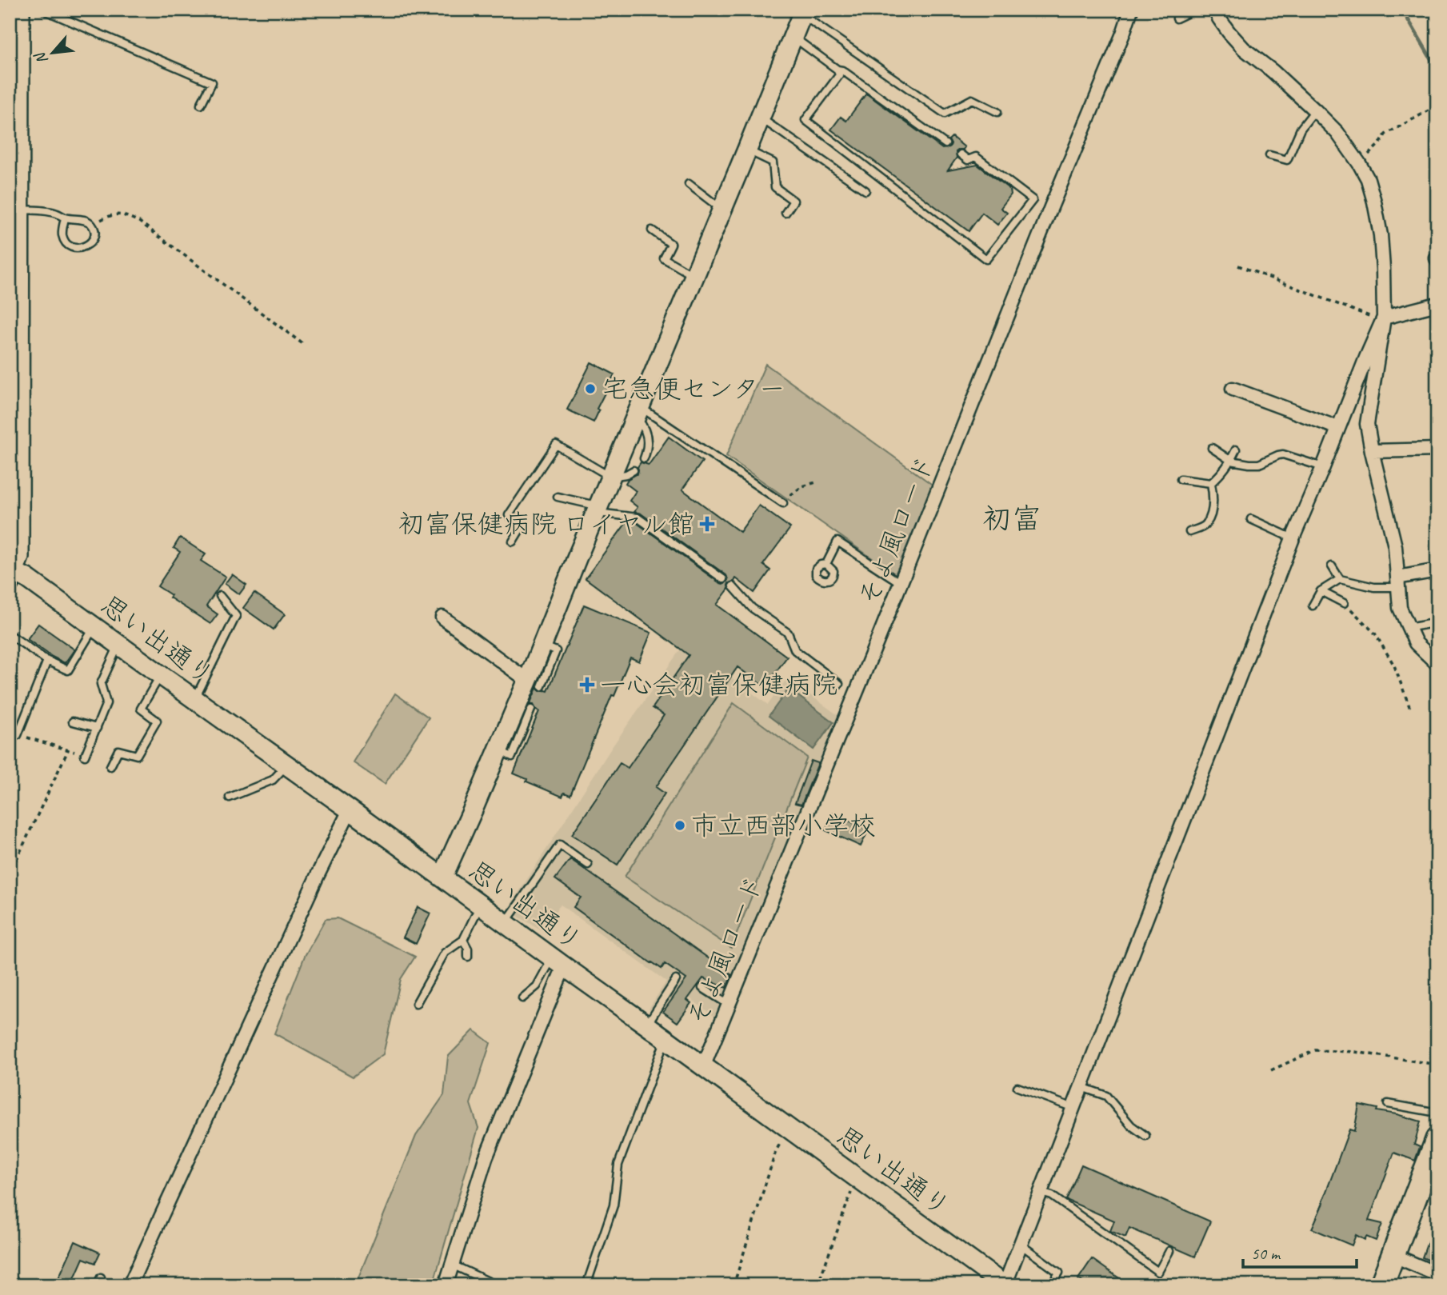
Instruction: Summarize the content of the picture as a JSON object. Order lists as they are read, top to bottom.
{
  "streets": {
    "street": ["そよ風ロード", "思い出通り"]
  },
  "crossings": [
    ["そよ風ロード", "思い出通り"]
  ],
  "districts": ["初富"],
  "places": {
    "other": ["宅急便センター", "市立西部小学校"],
    "health": ["初富保健病院 ロイヤル館", "一心会初富保健病院"]
  },
  "scale_bar": "50 m",
  "north": "bottom left"
}
